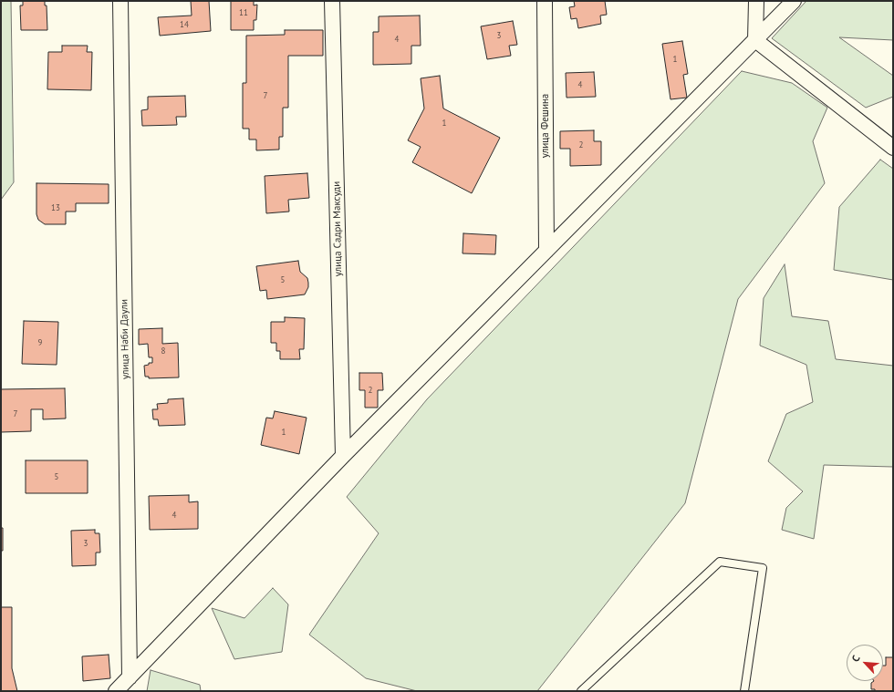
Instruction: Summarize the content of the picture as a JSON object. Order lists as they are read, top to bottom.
{
  "streets": {
    "street": ["улица Фешина", "улица Садри Максуди", "улица Наби Даули"]
  },
  "house_numbers": [
    "11",
    "14",
    "3",
    "4",
    "1",
    "4",
    "7",
    "1",
    "2",
    "13",
    "5",
    "9",
    "8",
    "2",
    "7",
    "1",
    "5",
    "4",
    "3"
  ],
  "north": "top left"
}
